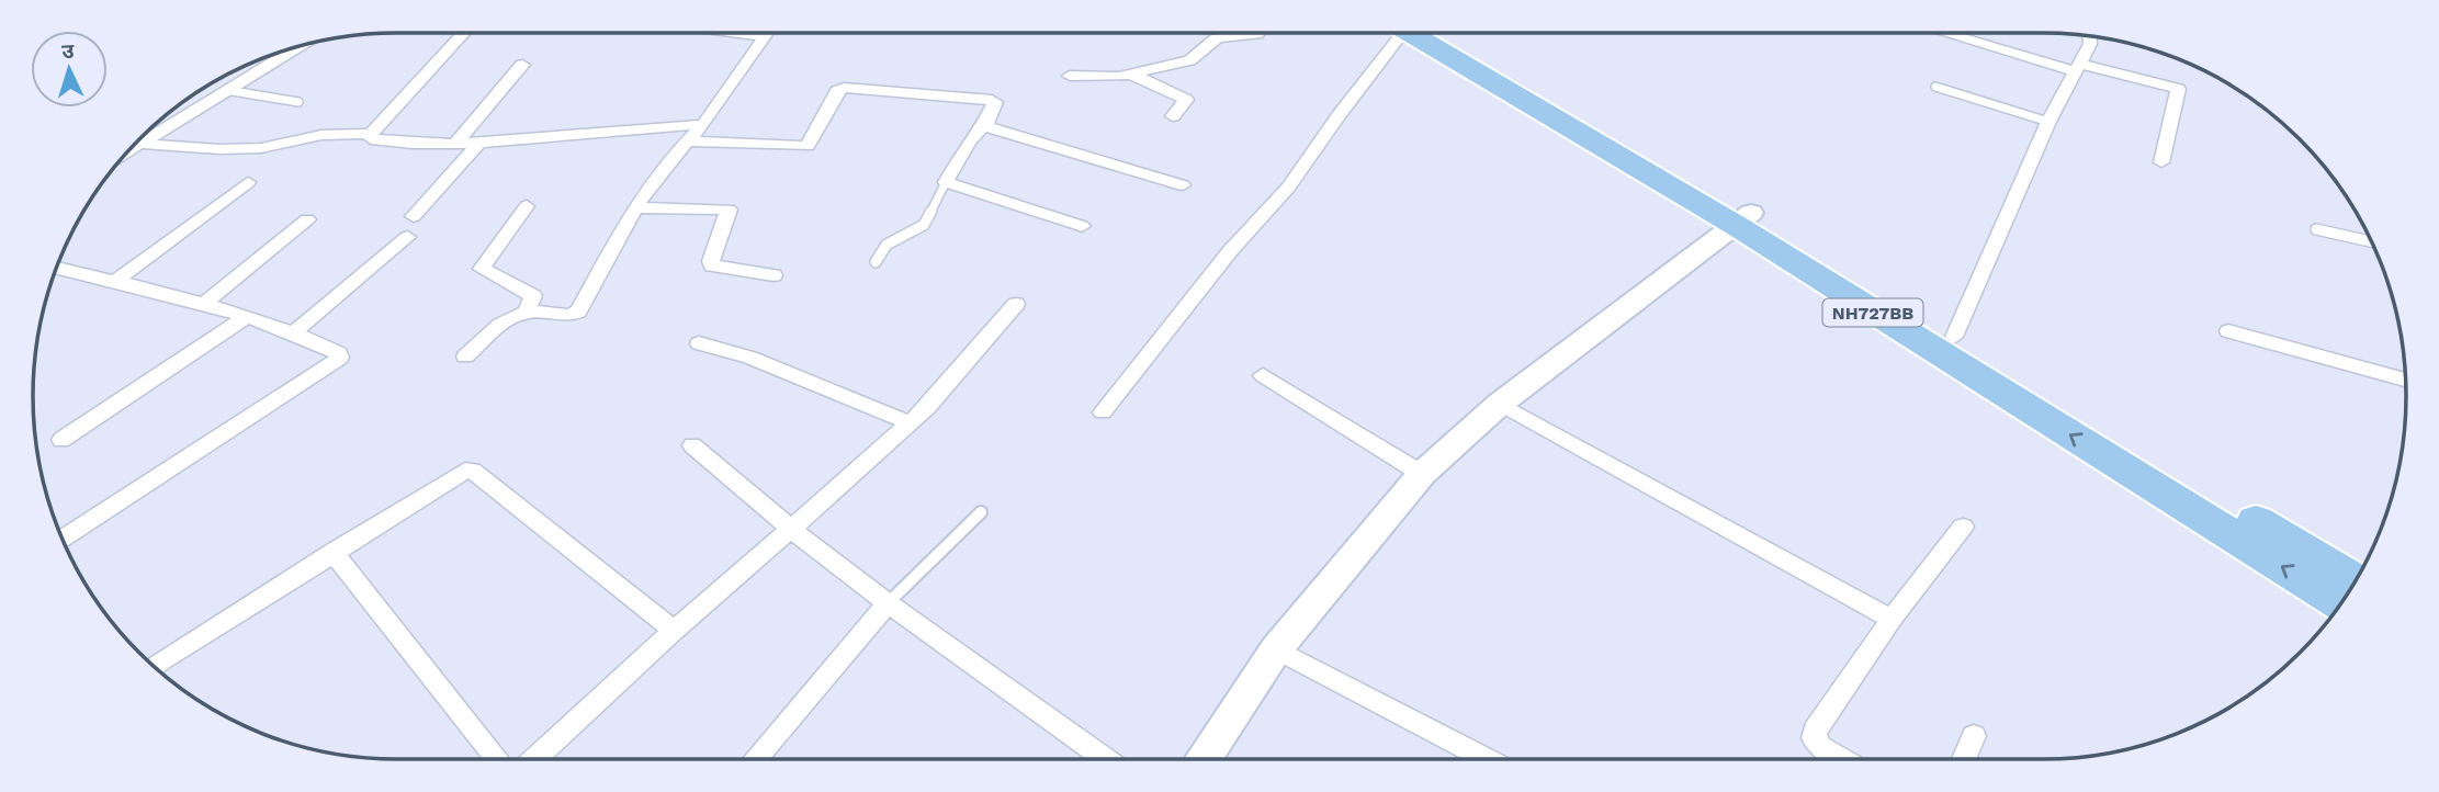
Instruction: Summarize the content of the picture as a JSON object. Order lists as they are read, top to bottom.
{
  "streets": {
    "highway": ["NH727BB"]
  },
  "north": "top"
}
